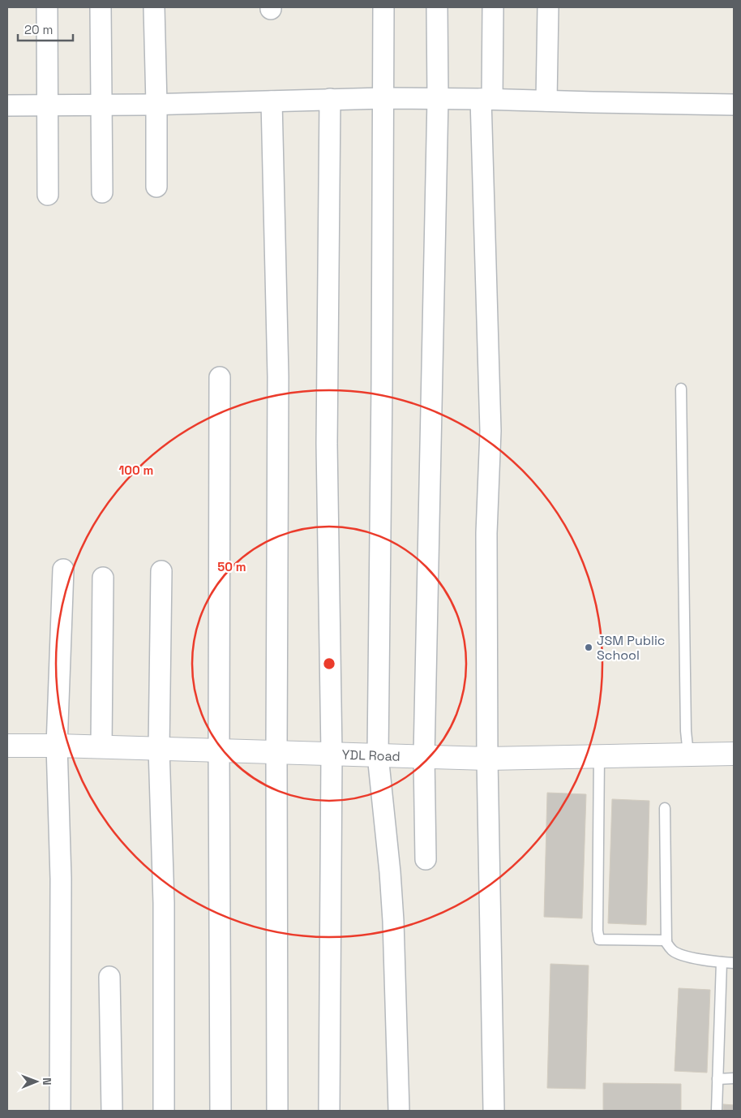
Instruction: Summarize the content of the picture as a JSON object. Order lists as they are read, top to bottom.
{
  "streets": {
    "street": ["YDL Road"]
  },
  "places": ["JSM Public School"],
  "scale_bar": "20 m",
  "north": "right",
  "rings": ["100 m", "50 m"]
}
